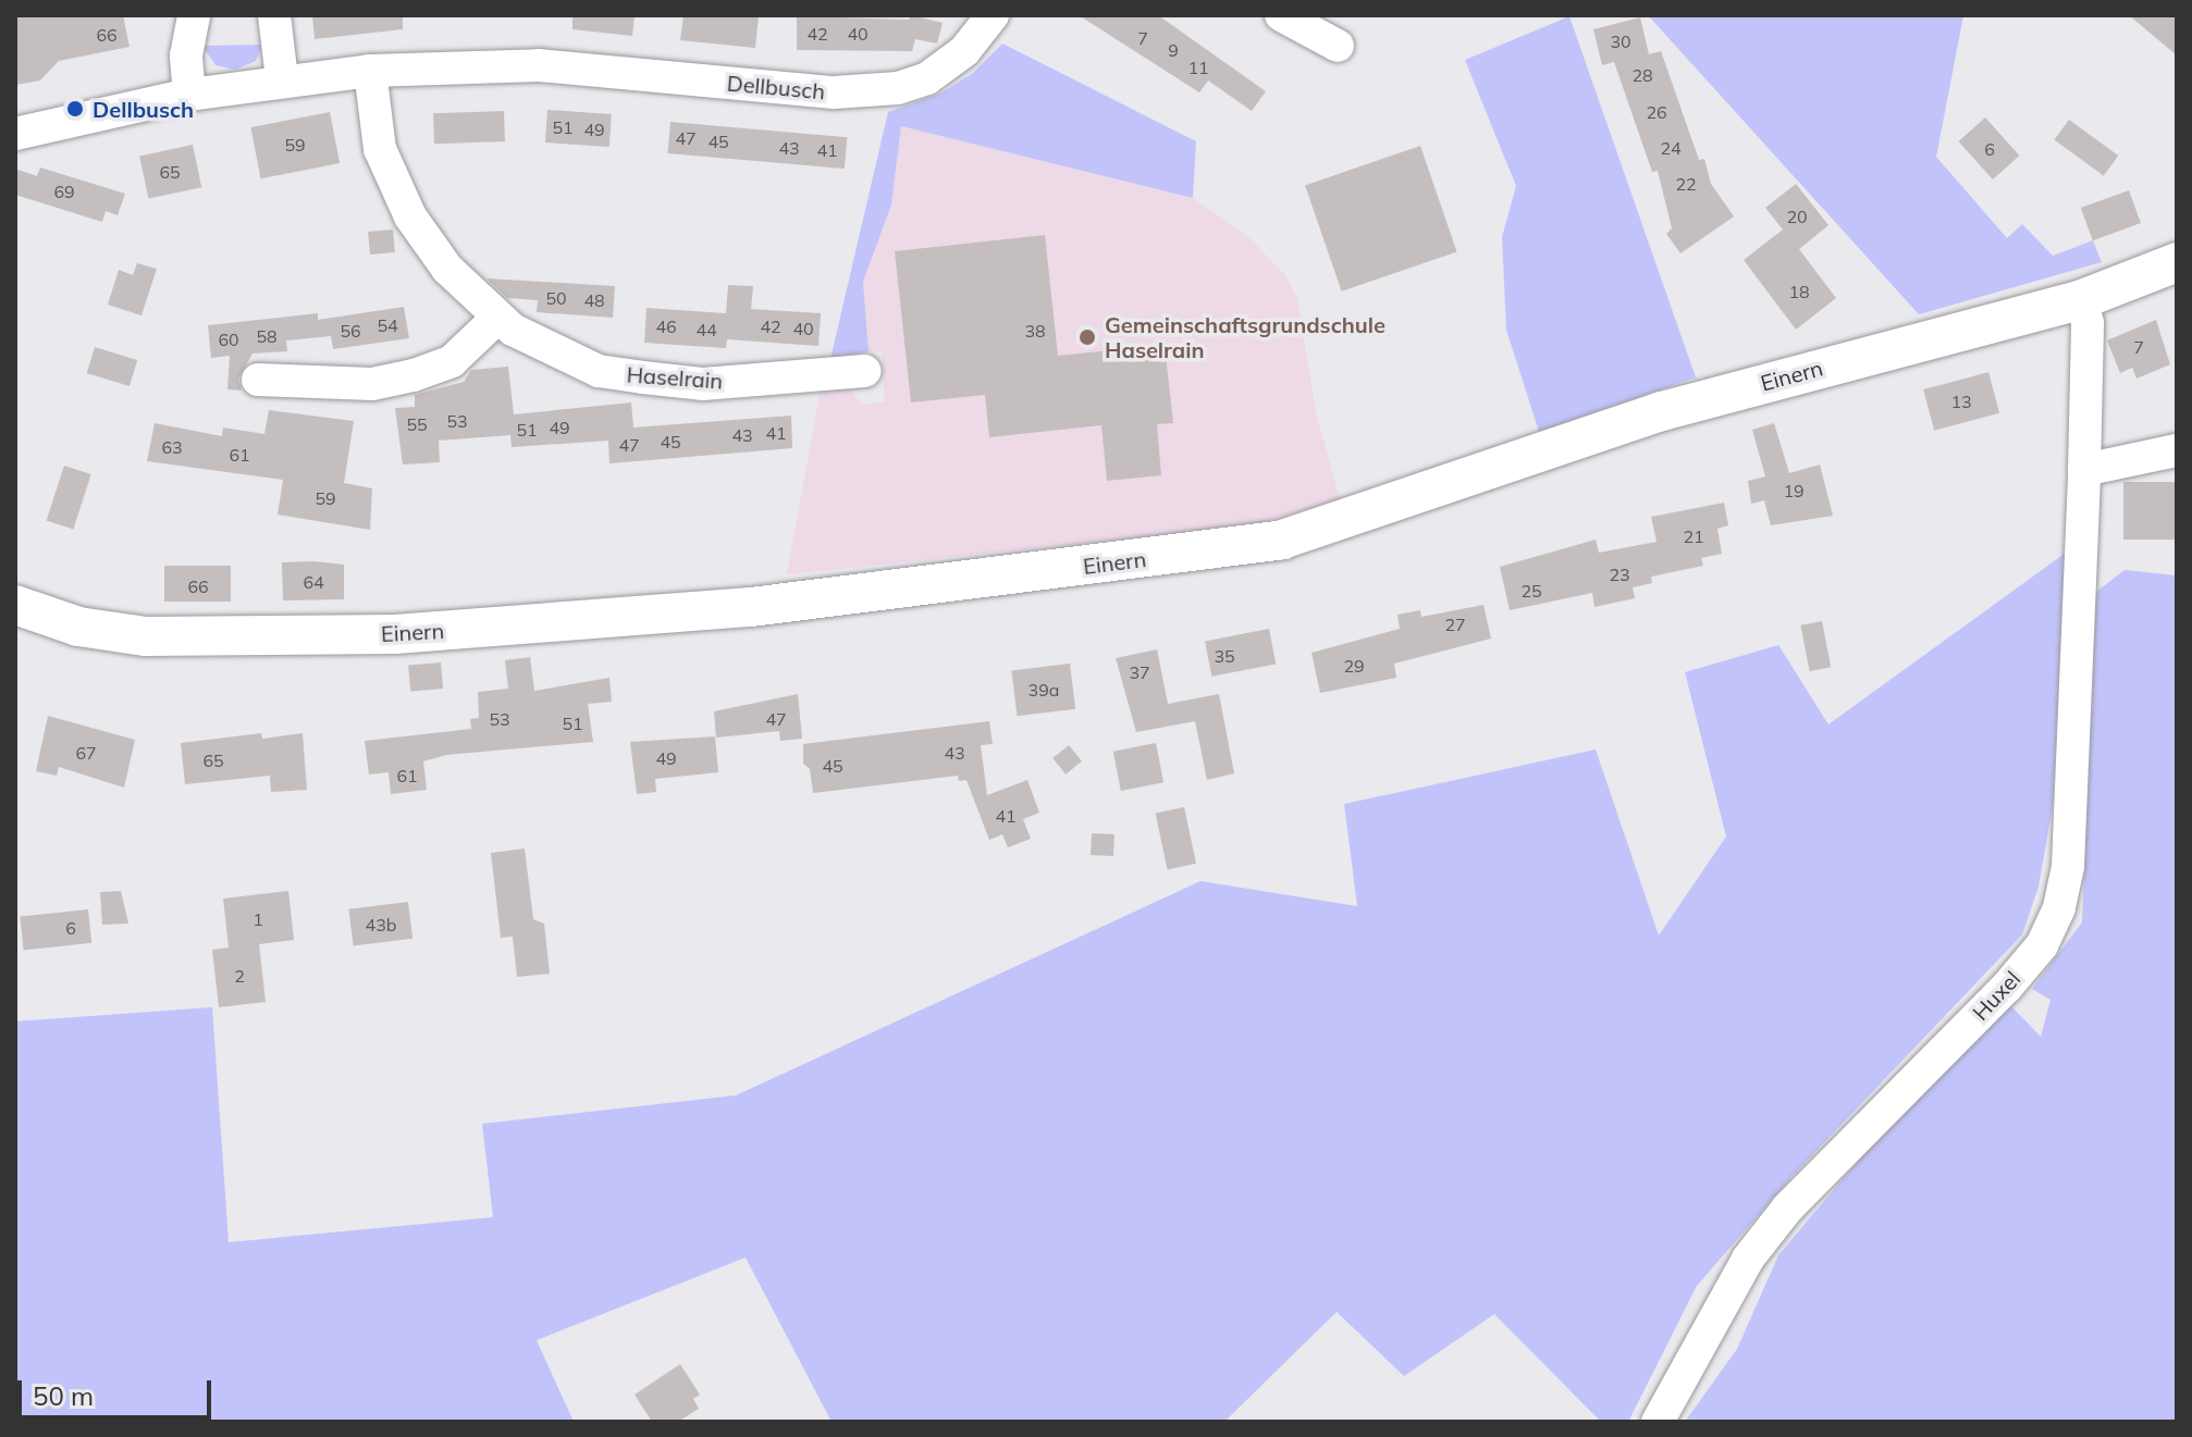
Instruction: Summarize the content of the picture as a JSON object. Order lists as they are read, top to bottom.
{
  "streets": {
    "main road": ["Einern"],
    "street": ["Dellbusch", "Haselrain", "Huxel"]
  },
  "crossings": [
    ["Dellbusch", "Haselrain"],
    ["Einern", "Huxel"]
  ],
  "places": ["Dellbusch", "Gemeinschaftsgrundschule Haselrain"],
  "house_numbers": [
    "42",
    "40",
    "66",
    "7",
    "30",
    "9",
    "11",
    "28",
    "26",
    "51",
    "49",
    "47",
    "45",
    "59",
    "43",
    "24",
    "6",
    "41",
    "65",
    "22",
    "69",
    "20",
    "18",
    "50",
    "48",
    "54",
    "46",
    "42",
    "40",
    "44",
    "56",
    "38",
    "58",
    "60",
    "7",
    "13",
    "53",
    "55",
    "49",
    "51",
    "41",
    "43",
    "45",
    "47",
    "63",
    "61",
    "19",
    "59",
    "21",
    "23",
    "64",
    "66",
    "25",
    "27",
    "35",
    "29",
    "37",
    "39a",
    "53",
    "47",
    "51",
    "67",
    "43",
    "49",
    "65",
    "45",
    "61",
    "41",
    "1",
    "43b",
    "6",
    "2"
  ],
  "scale_bar": "50 m"
}
